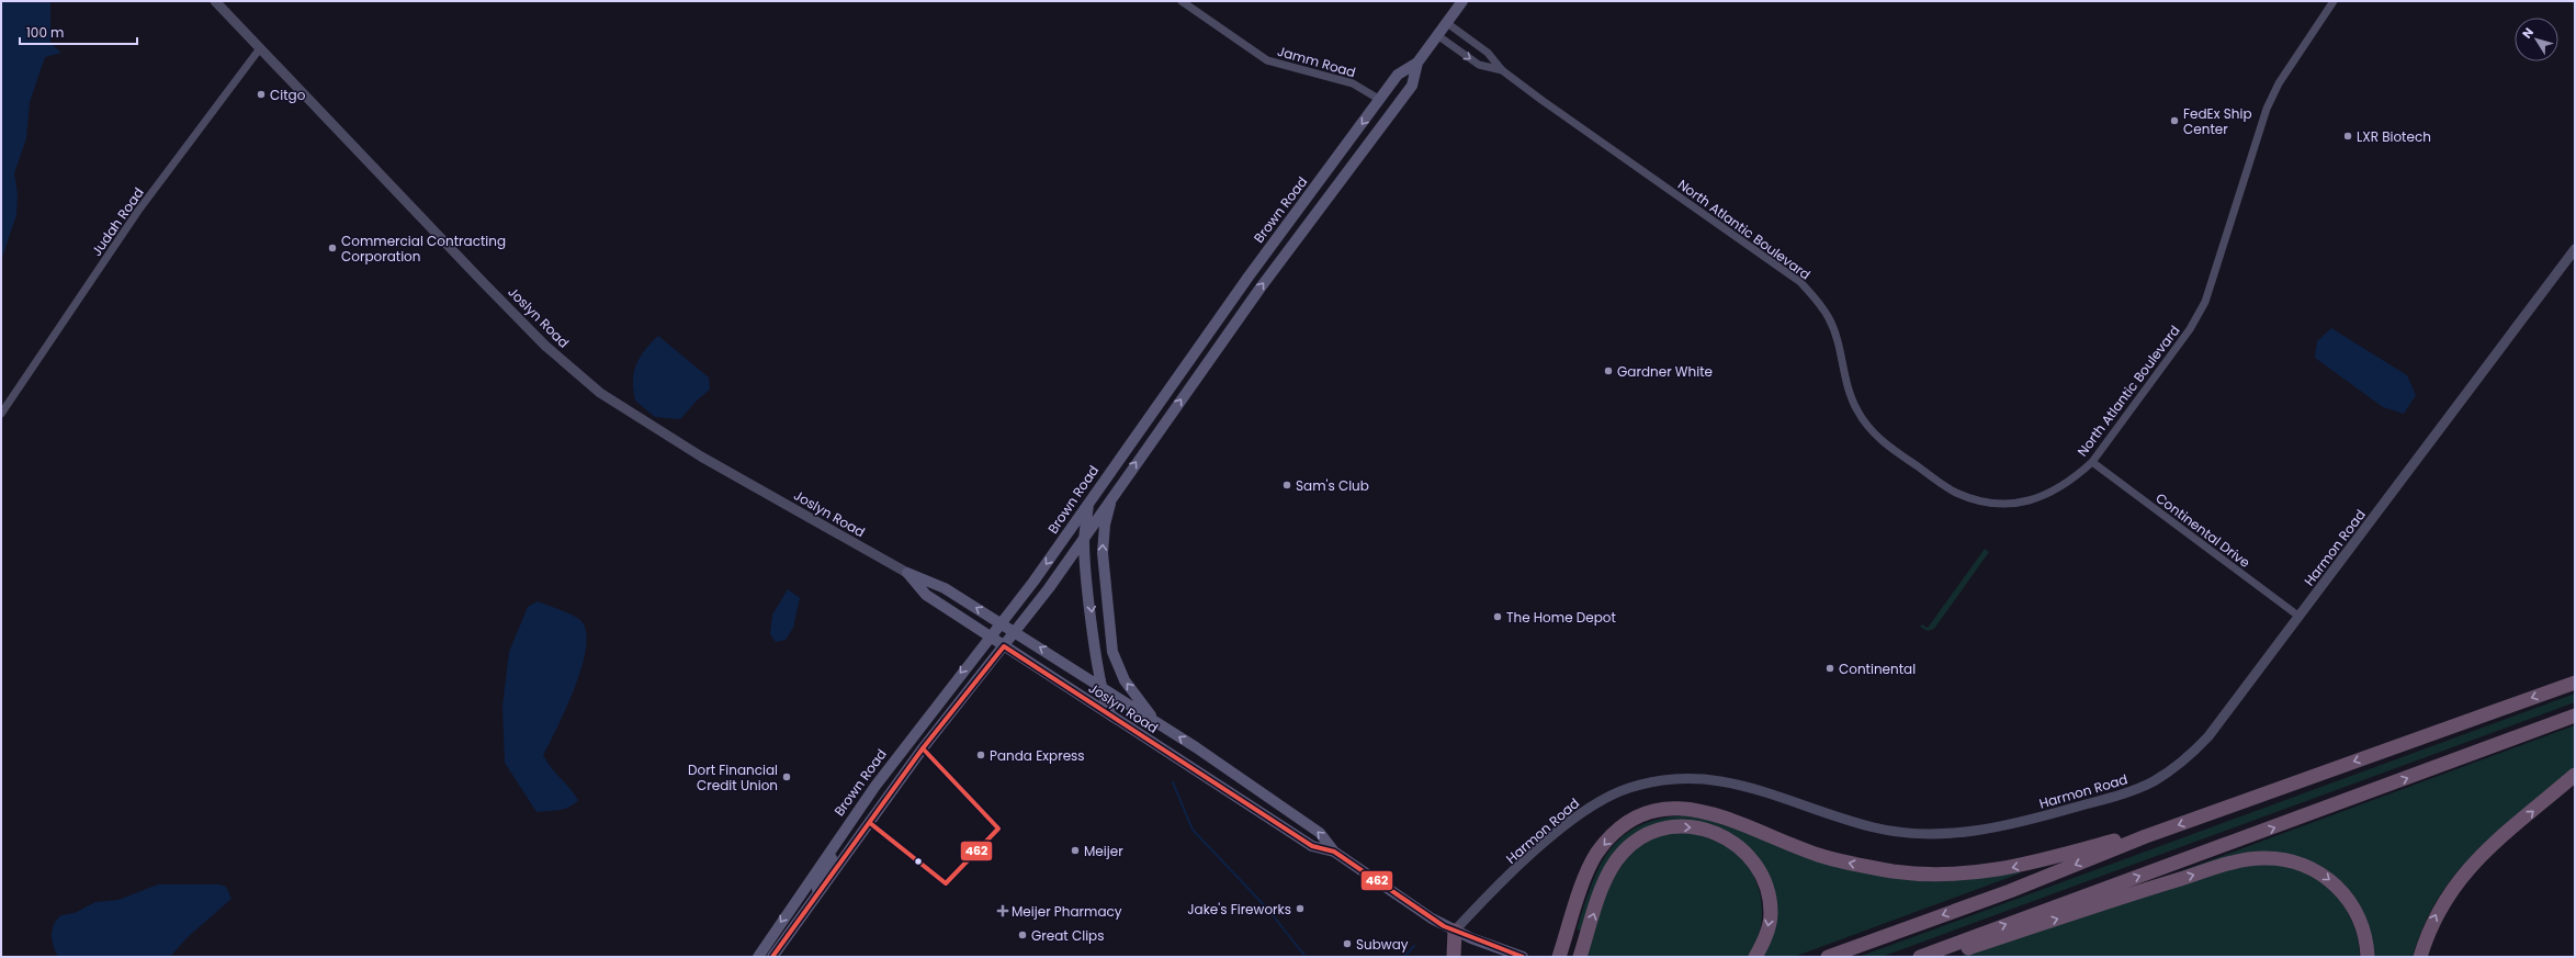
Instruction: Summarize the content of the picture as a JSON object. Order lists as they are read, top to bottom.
{
  "streets": {
    "main road": ["Brown Road", "Joslyn Road"],
    "street": [
      "Jamm Road",
      "Judah Road",
      "North Atlantic Boulevard",
      "Continental Drive",
      "Harmon Road"
    ]
  },
  "crossings": [
    ["Jamm Road", "Brown Road"],
    ["Brown Road", "North Atlantic Boulevard"],
    ["Brown Road", "Joslyn Road"],
    ["Judah Road", "Joslyn Road"],
    ["North Atlantic Boulevard", "Continental Drive"],
    ["Joslyn Road", "Harmon Road"],
    ["Continental Drive", "Harmon Road"]
  ],
  "places": {
    "other": [
      "Citgo",
      "FedEx Ship Center",
      "LXR Biotech",
      "Commercial Contracting Corporation",
      "Gardner White",
      "Sam's Club",
      "The Home Depot",
      "Continental",
      "Panda Express",
      "Dort Financial Credit Union",
      "Meijer",
      "Jake's Fireworks",
      "Great Clips",
      "Subway"
    ],
    "health": ["Meijer Pharmacy"]
  },
  "lines": ["transit line 462"],
  "scale_bar": "100 m",
  "north": "top left"
}
